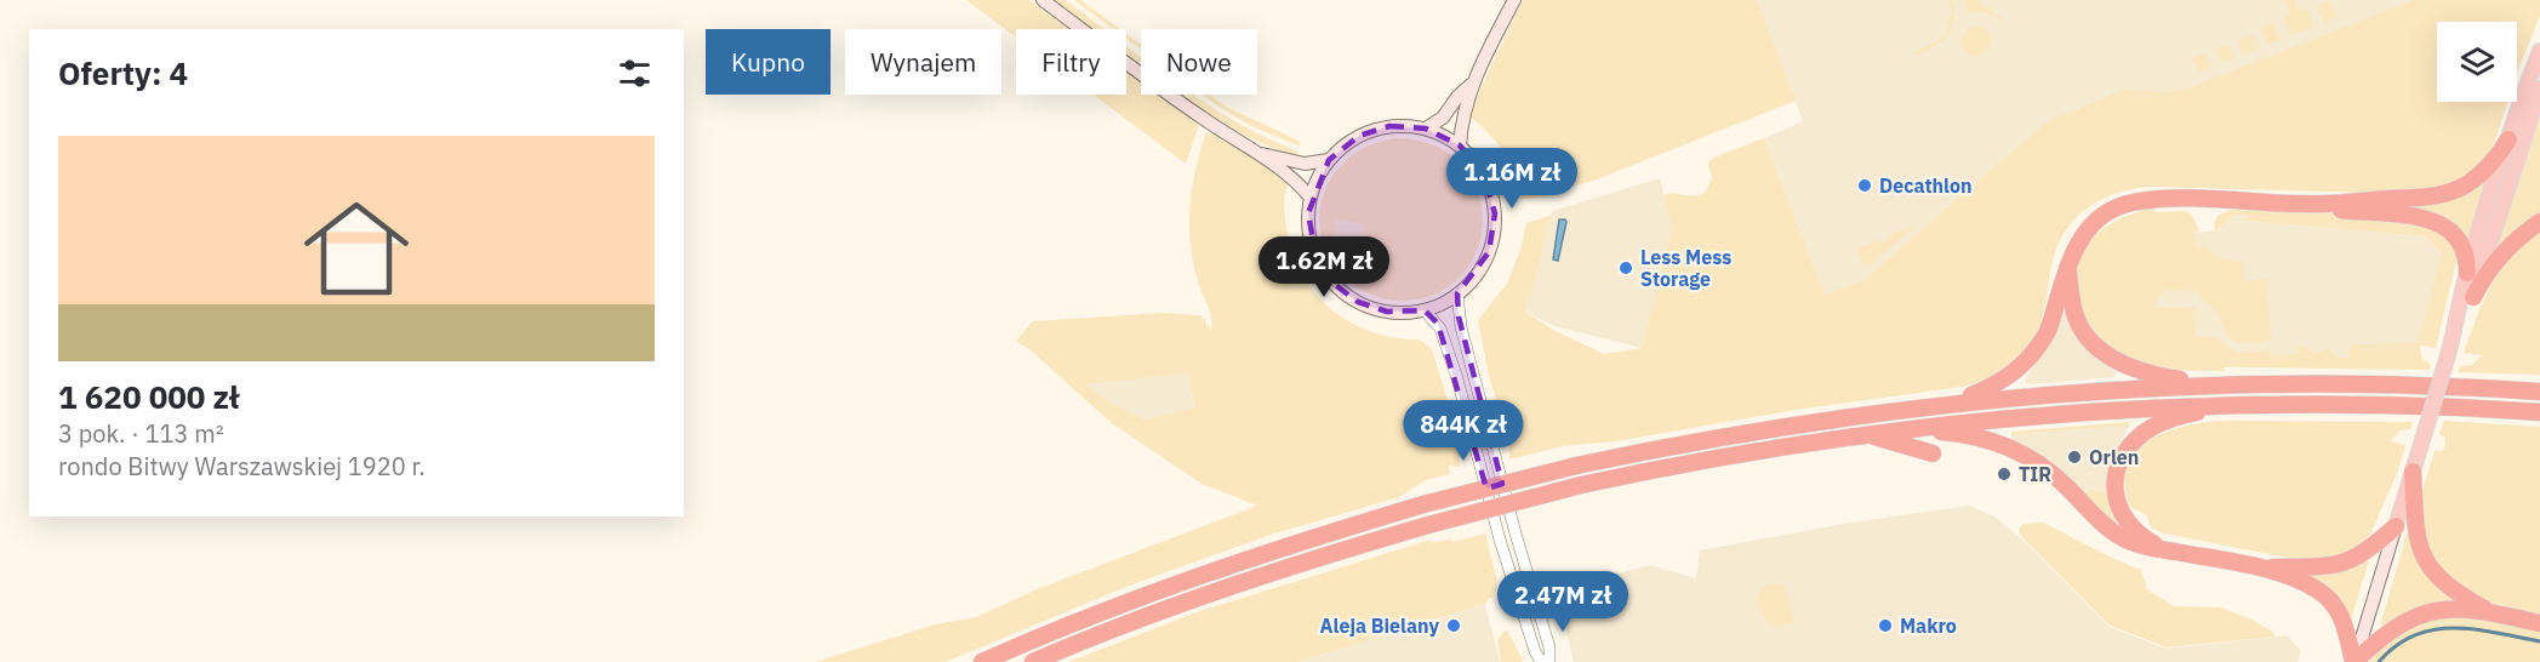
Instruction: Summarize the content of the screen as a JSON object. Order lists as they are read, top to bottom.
{
  "places": [
    "Decathlon",
    "Less Mess Storage",
    "Orlen",
    "TIR",
    "Aleja Bielany",
    "Makro"
  ],
  "page": {
    "chip": [
      "Kupno",
      "Wynajem",
      "Filtry",
      "Nowe"
    ],
    "heading": "Oferty: 4",
    "list": [
      {
        "name": "1 620 000 zł",
        "note": "3 pok. · 113 m² · rondo Bitwy Warszawskiej 1920 r."
      }
    ],
    "price": [
      "1.16M zł",
      "1.62M zł",
      "844K zł",
      "2.47M zł"
    ]
  }
}
